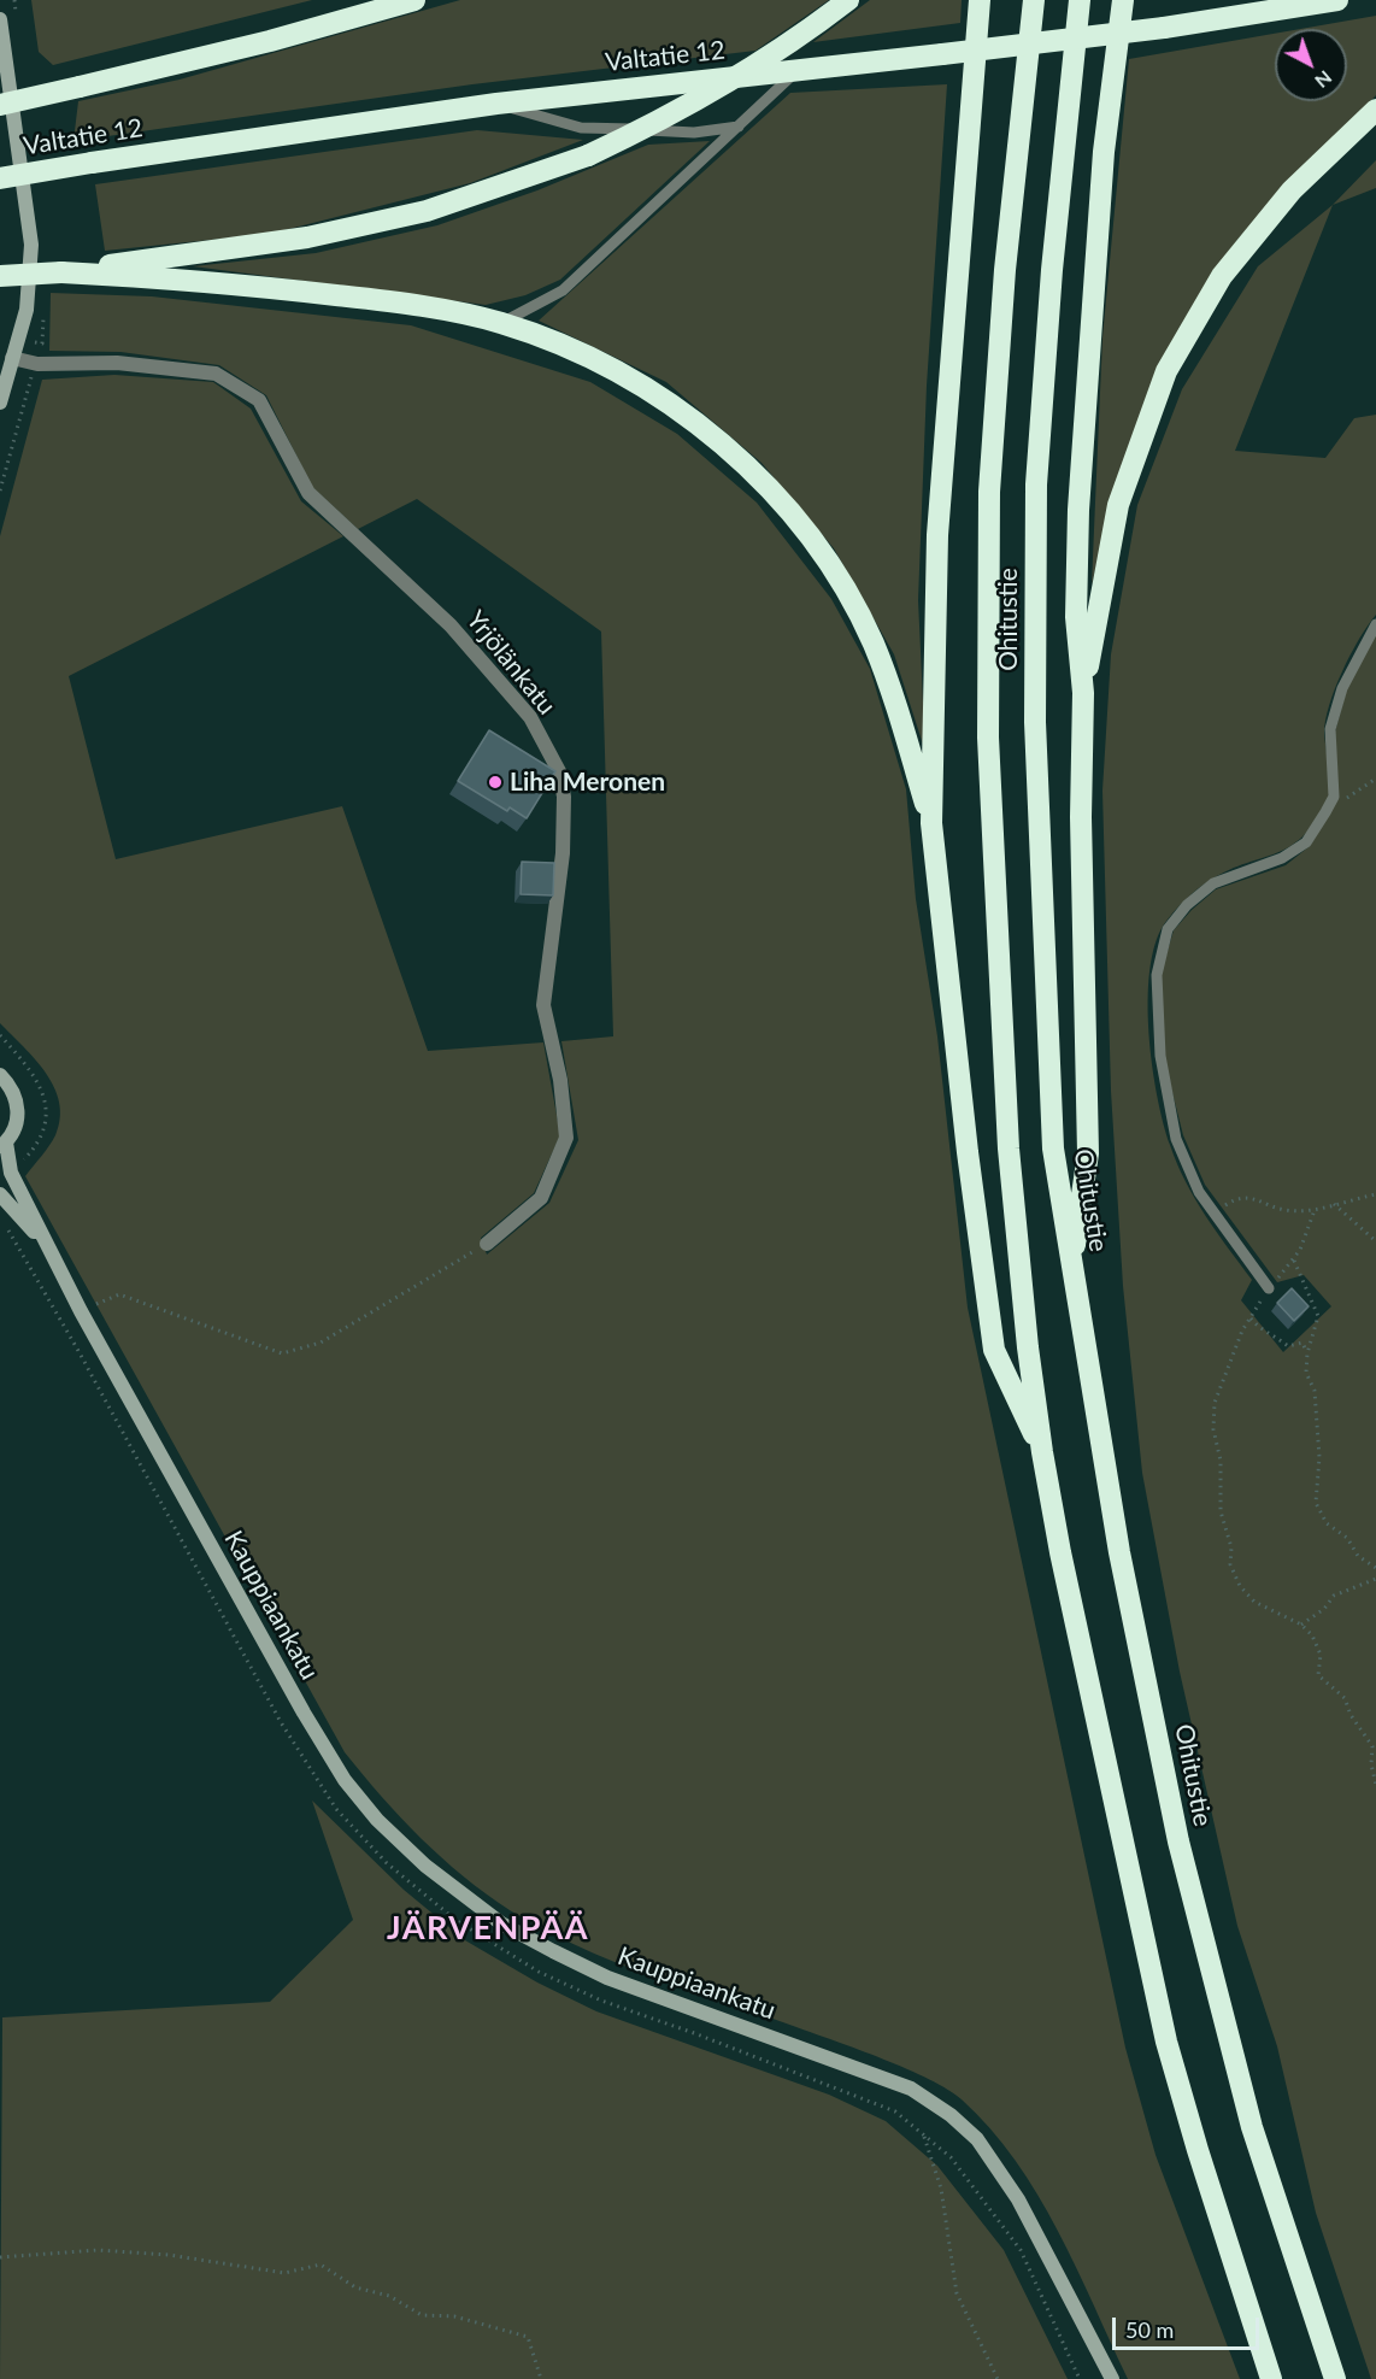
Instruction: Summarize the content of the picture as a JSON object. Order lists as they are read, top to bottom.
{
  "streets": {
    "highway": ["Valtatie 12", "Ohitustie"],
    "street": ["Yrjölänkatu", "Kauppiaankatu"]
  },
  "districts": ["JÄRVENPÄÄ"],
  "places": ["Liha Meronen"],
  "scale_bar": "50 m",
  "north": "bottom right"
}
